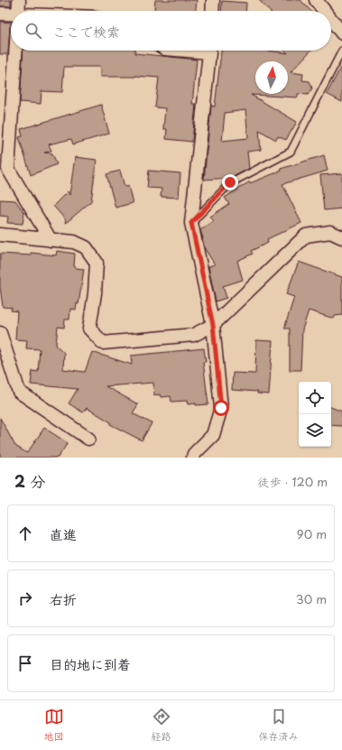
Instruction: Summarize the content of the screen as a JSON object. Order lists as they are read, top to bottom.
{
  "north": "top",
  "page": {
    "search": "ここで検索",
    "heading": ["2 分", "徒歩 · 120 m"],
    "list": [
      ["直進", "90 m"],
      ["右折", "30 m"],
      "目的地に到着"
    ],
    "nav": ["地図", "経路", "保存済み"]
  }
}
